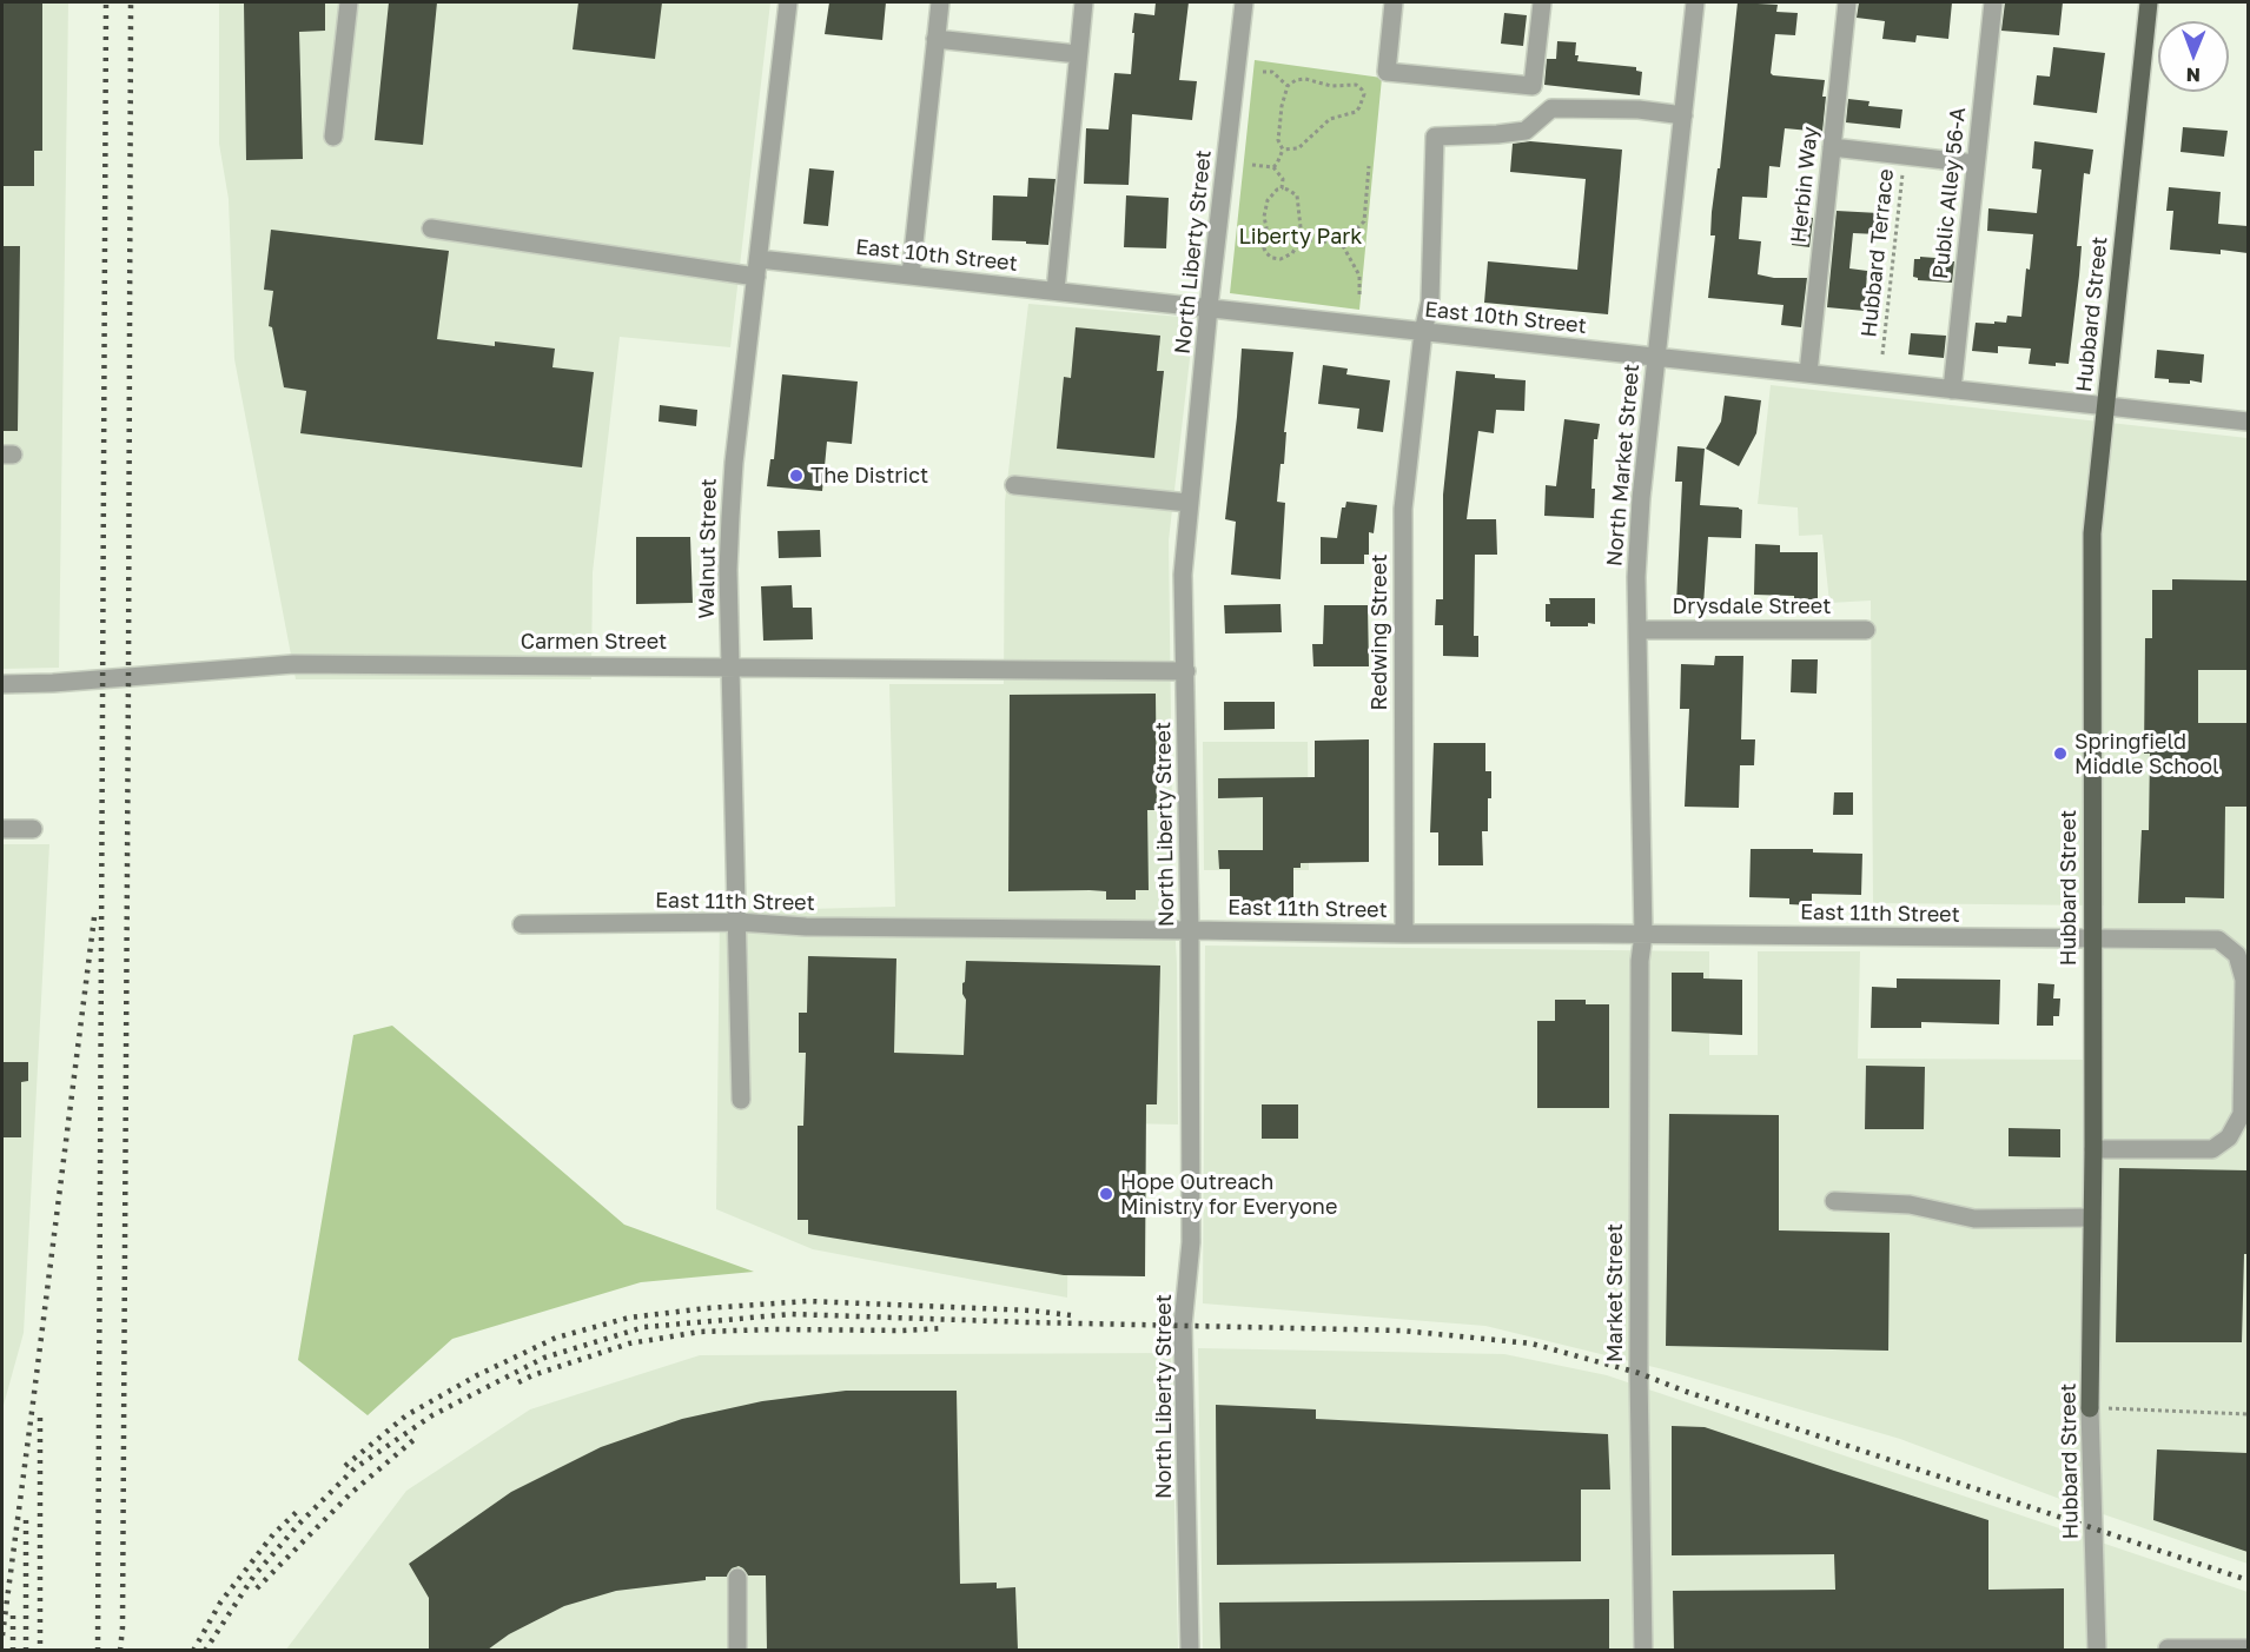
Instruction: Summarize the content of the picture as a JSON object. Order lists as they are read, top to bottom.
{
  "streets": {
    "main road": ["Hubbard Street"],
    "street": [
      "Herbin Way",
      "Public Alley 56-A",
      "North Liberty Street",
      "East 10th Street",
      "North Market Street",
      "Walnut Street",
      "Drysdale Street",
      "Redwing Street",
      "Carmen Street",
      "East 11th Street",
      "Market Street"
    ],
    "path": ["Hubbard Terrace"]
  },
  "crossings": [
    ["Herbin Way", "East 10th Street"],
    ["Public Alley 56-A", "East 10th Street"],
    ["North Liberty Street", "East 10th Street"],
    ["North Liberty Street", "Carmen Street"],
    ["North Liberty Street", "East 11th Street"],
    ["East 10th Street", "Hubbard Street"],
    ["East 10th Street", "North Market Street"],
    ["East 10th Street", "Walnut Street"],
    ["East 10th Street", "Redwing Street"],
    ["Hubbard Street", "East 11th Street"],
    ["North Market Street", "Drysdale Street"],
    ["North Market Street", "Redwing Street"],
    ["North Market Street", "East 11th Street"],
    ["North Market Street", "Market Street"],
    ["Walnut Street", "Carmen Street"],
    ["Walnut Street", "East 11th Street"],
    ["Redwing Street", "East 11th Street"],
    ["East 11th Street", "Market Street"]
  ],
  "parks": ["Liberty Park"],
  "places": ["The District", "Springfield Middle School", "Hope Outreach Ministry for Everyone"],
  "north": "bottom"
}
